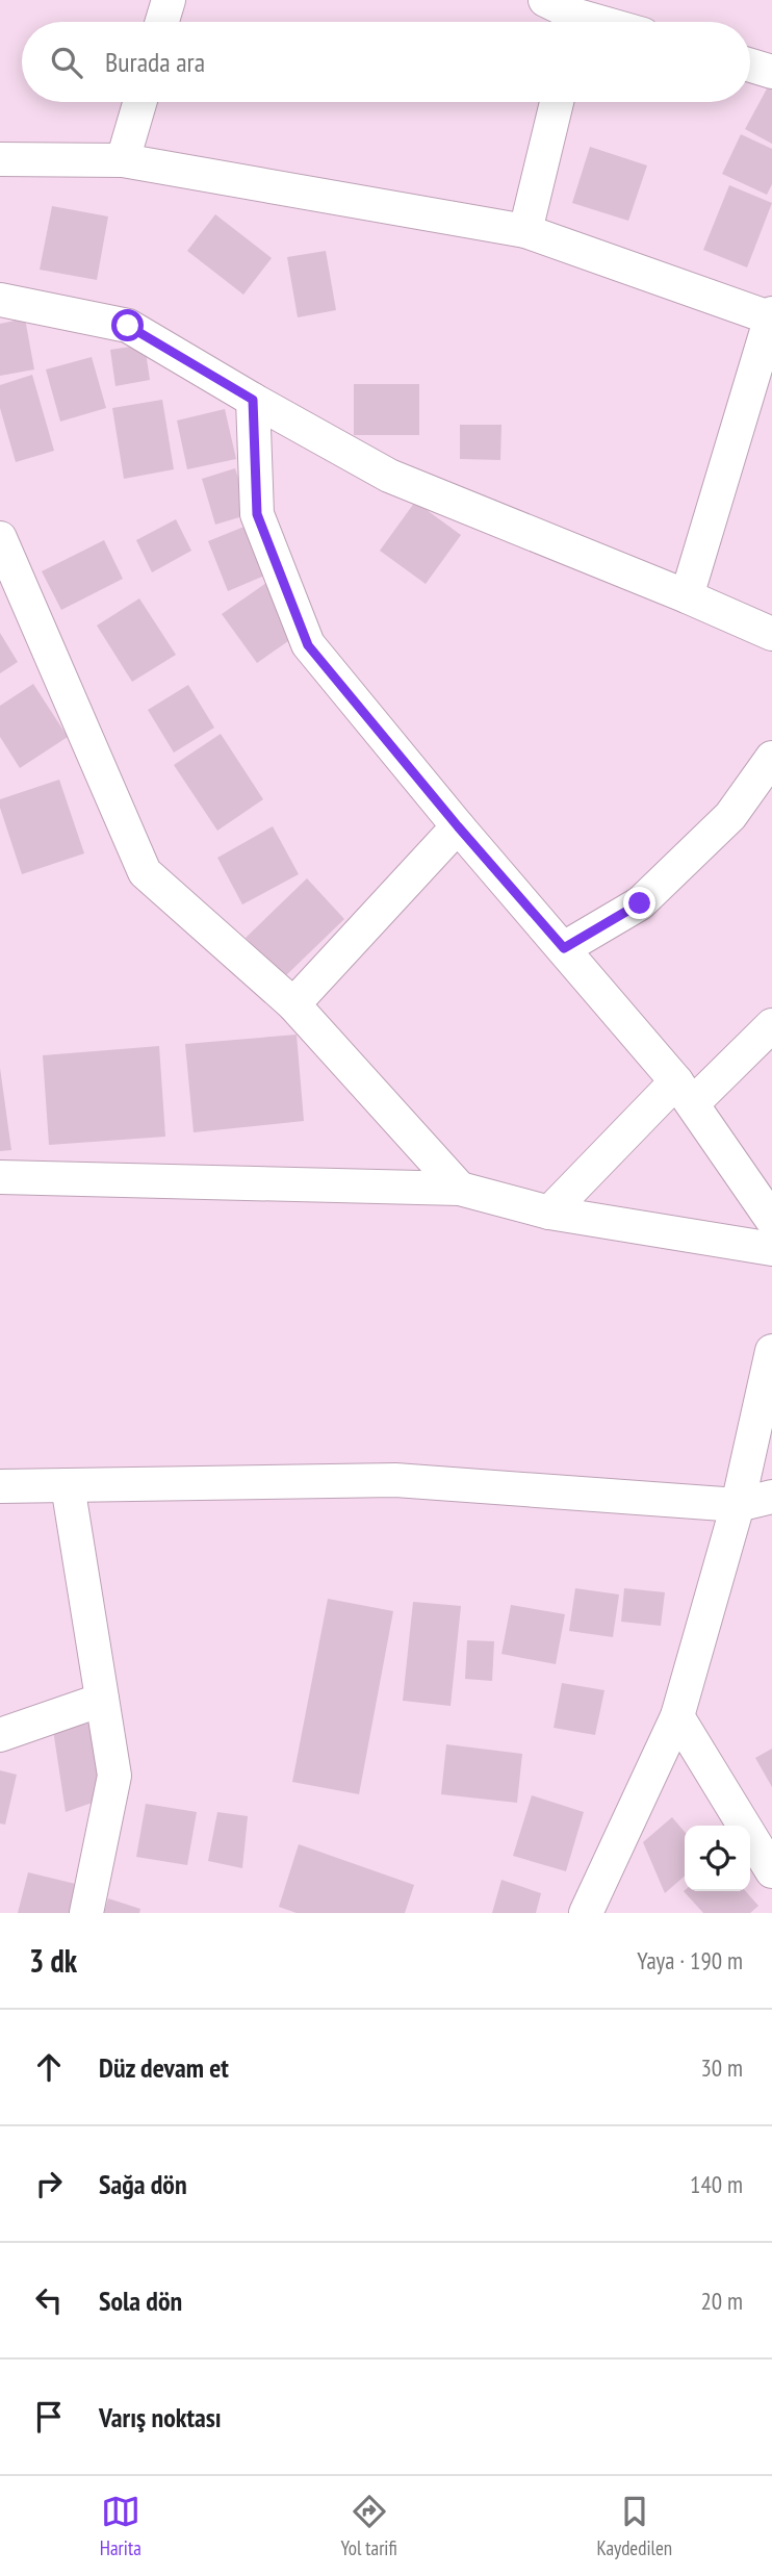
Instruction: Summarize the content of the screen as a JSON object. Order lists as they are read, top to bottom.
{
  "page": {
    "search": "Burada ara",
    "heading": ["3 dk", "Yaya · 190 m"],
    "list": [
      ["Düz devam et", "30 m"],
      ["Sağa dön", "140 m"],
      ["Sola dön", "20 m"],
      "Varış noktası"
    ],
    "nav": ["Harita", "Yol tarifi", "Kaydedilen"]
  }
}
